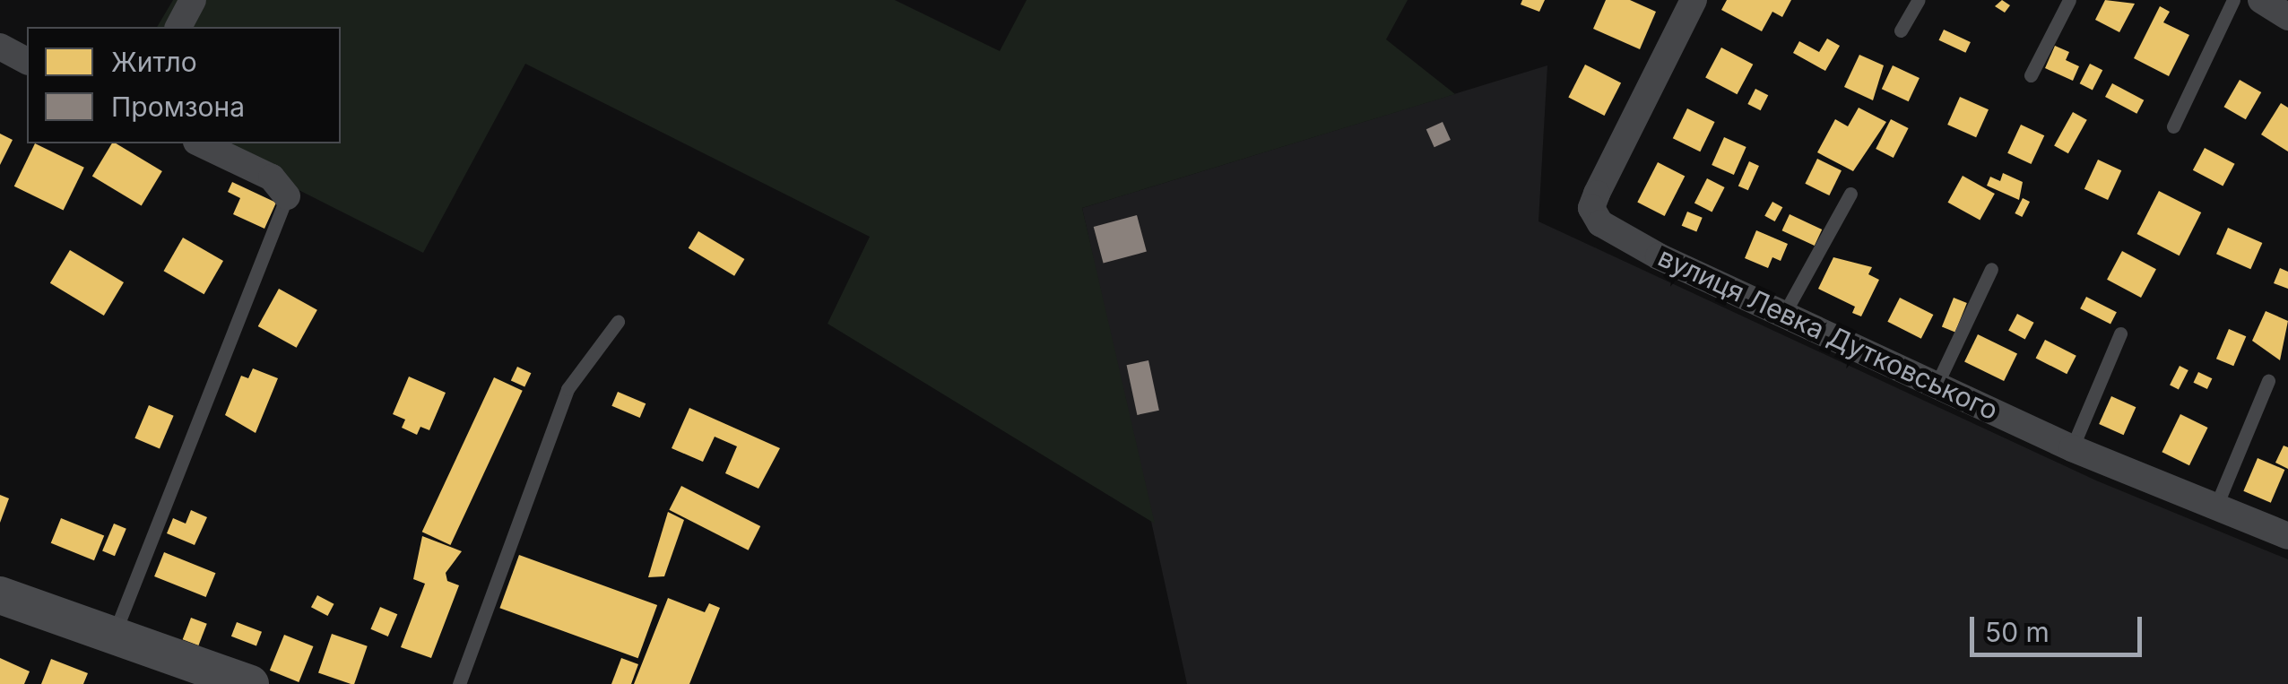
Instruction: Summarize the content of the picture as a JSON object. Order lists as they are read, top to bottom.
{
  "streets": {
    "street": ["вулиця Левка Дутковського"]
  },
  "legend": ["Житло", "Промзона"],
  "scale_bar": "50 m"
}
